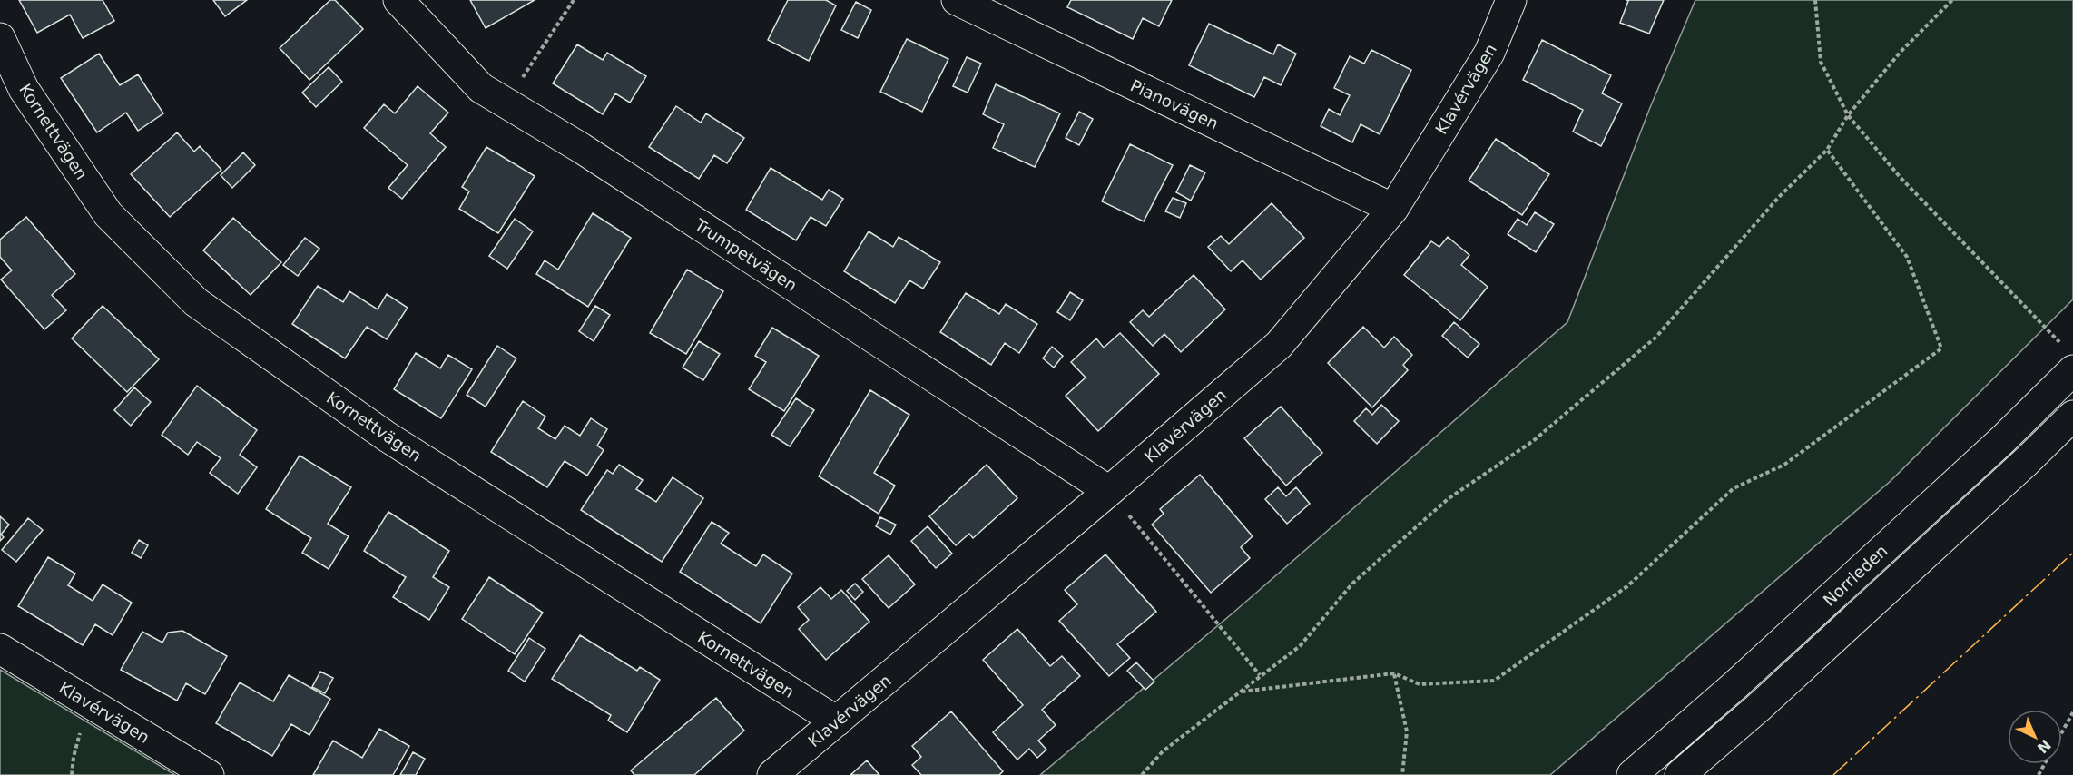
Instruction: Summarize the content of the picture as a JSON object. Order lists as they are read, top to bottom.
{
  "streets": {
    "main road": [
      "Klavérvägen",
      "Pianovägen",
      "Kornettvägen",
      "Trumpetvägen",
      "Norrleden"
    ]
  },
  "crossings": [
    ["Klavérvägen", "Pianovägen"],
    ["Klavérvägen", "Kornettvägen"],
    ["Klavérvägen", "Trumpetvägen"]
  ],
  "north": "bottom right"
}
